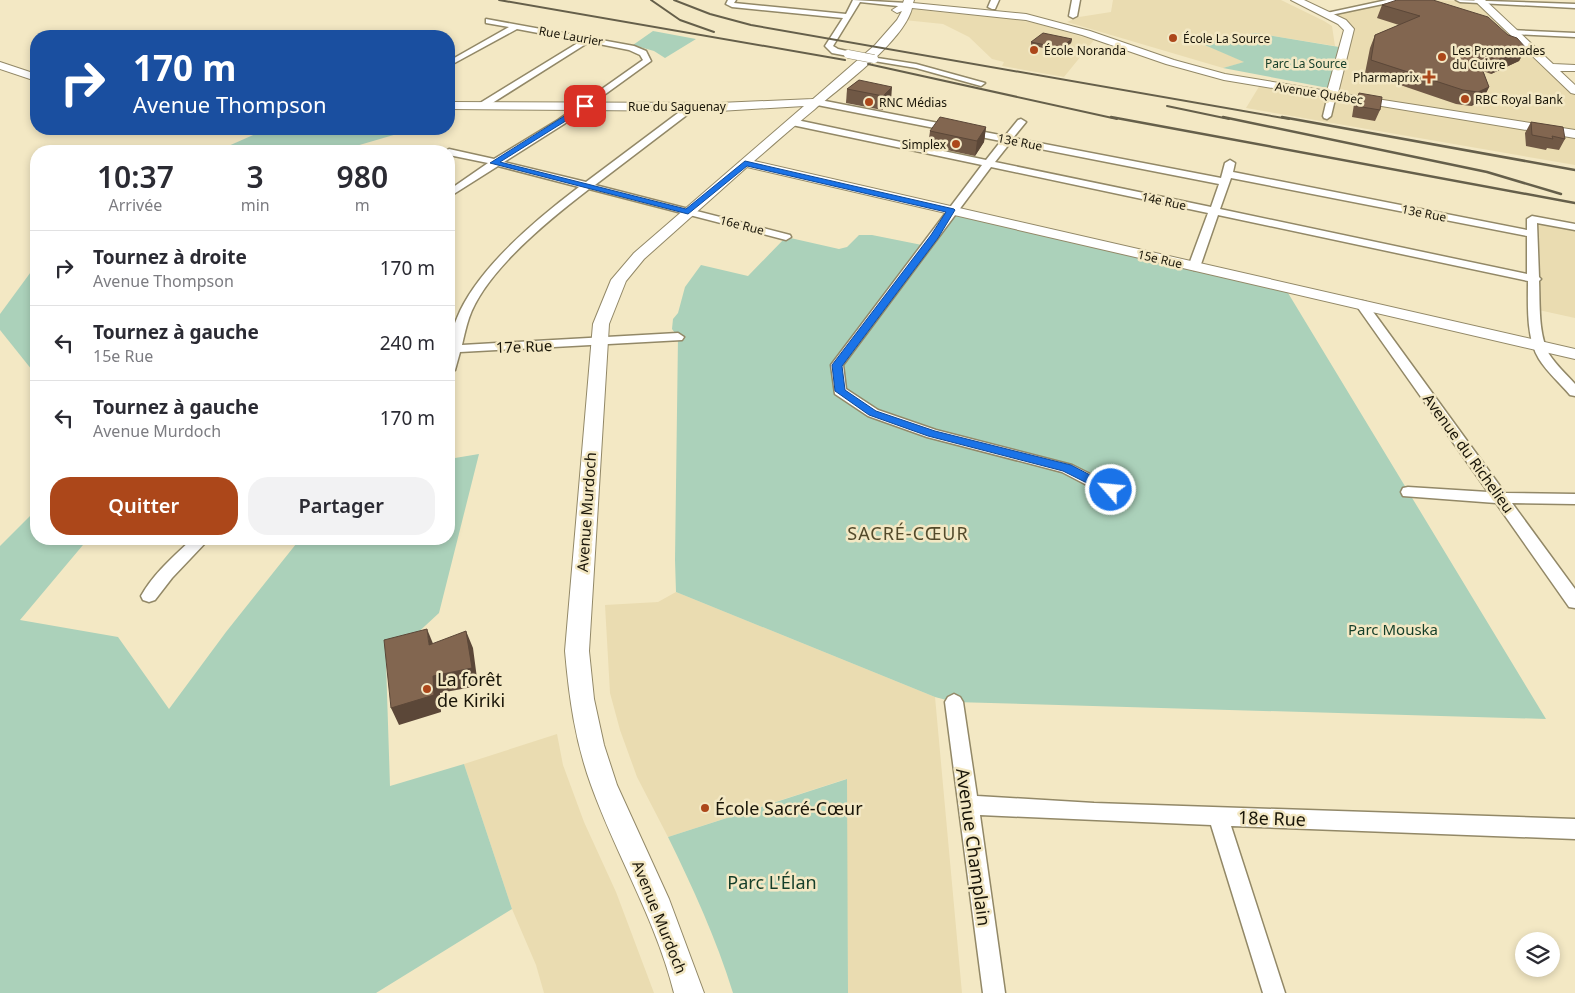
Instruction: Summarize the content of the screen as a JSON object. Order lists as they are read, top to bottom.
{
  "streets": {
    "street": [
      "Rue Laurier",
      "Avenue Québec",
      "Rue du Saguenay",
      "13e Rue",
      "14e Rue",
      "16e Rue",
      "15e Rue",
      "17e Rue",
      "Avenue du Richelieu",
      "Avenue Murdoch",
      "18e Rue",
      "Avenue Champlain"
    ]
  },
  "crossings": [
    ["Rue Laurier", "Rue du Saguenay"],
    ["Avenue Québec", "Avenue Murdoch"],
    ["Rue du Saguenay", "13e Rue"],
    ["Rue du Saguenay", "Avenue Murdoch"],
    ["13e Rue", "Avenue Murdoch"],
    ["14e Rue", "Avenue Murdoch"],
    ["16e Rue", "Avenue Murdoch"],
    ["15e Rue", "Avenue du Richelieu"],
    ["15e Rue", "Avenue Murdoch"],
    ["17e Rue", "Avenue Murdoch"],
    ["18e Rue", "Avenue Champlain"]
  ],
  "districts": ["SACRÉ-CŒUR"],
  "parks": ["Parc La Source", "Parc Mouska", "Parc L'Élan"],
  "places": {
    "other": [
      "École La Source",
      "École Noranda",
      "Les Promenades du Cuivre",
      "RBC Royal Bank",
      "RNC Médias",
      "Simplex",
      "La forêt de Kiriki",
      "École Sacré-Cœur"
    ],
    "health": ["Pharmaprix"]
  },
  "page": {
    "turn": ["170 m", "Avenue Thompson"],
    "eta": [
      "10:37",
      "Arrivée",
      "3",
      "min",
      "980",
      "m"
    ],
    "list": [
      {
        "name": "Tournez à droite",
        "note": "Avenue Thompson",
        "value": "170 m"
      },
      {
        "name": "Tournez à gauche",
        "note": "15e Rue",
        "value": "240 m"
      },
      {
        "name": "Tournez à gauche",
        "note": "Avenue Murdoch",
        "value": "170 m"
      }
    ],
    "buttons": ["Quitter", "Partager"]
  }
}
